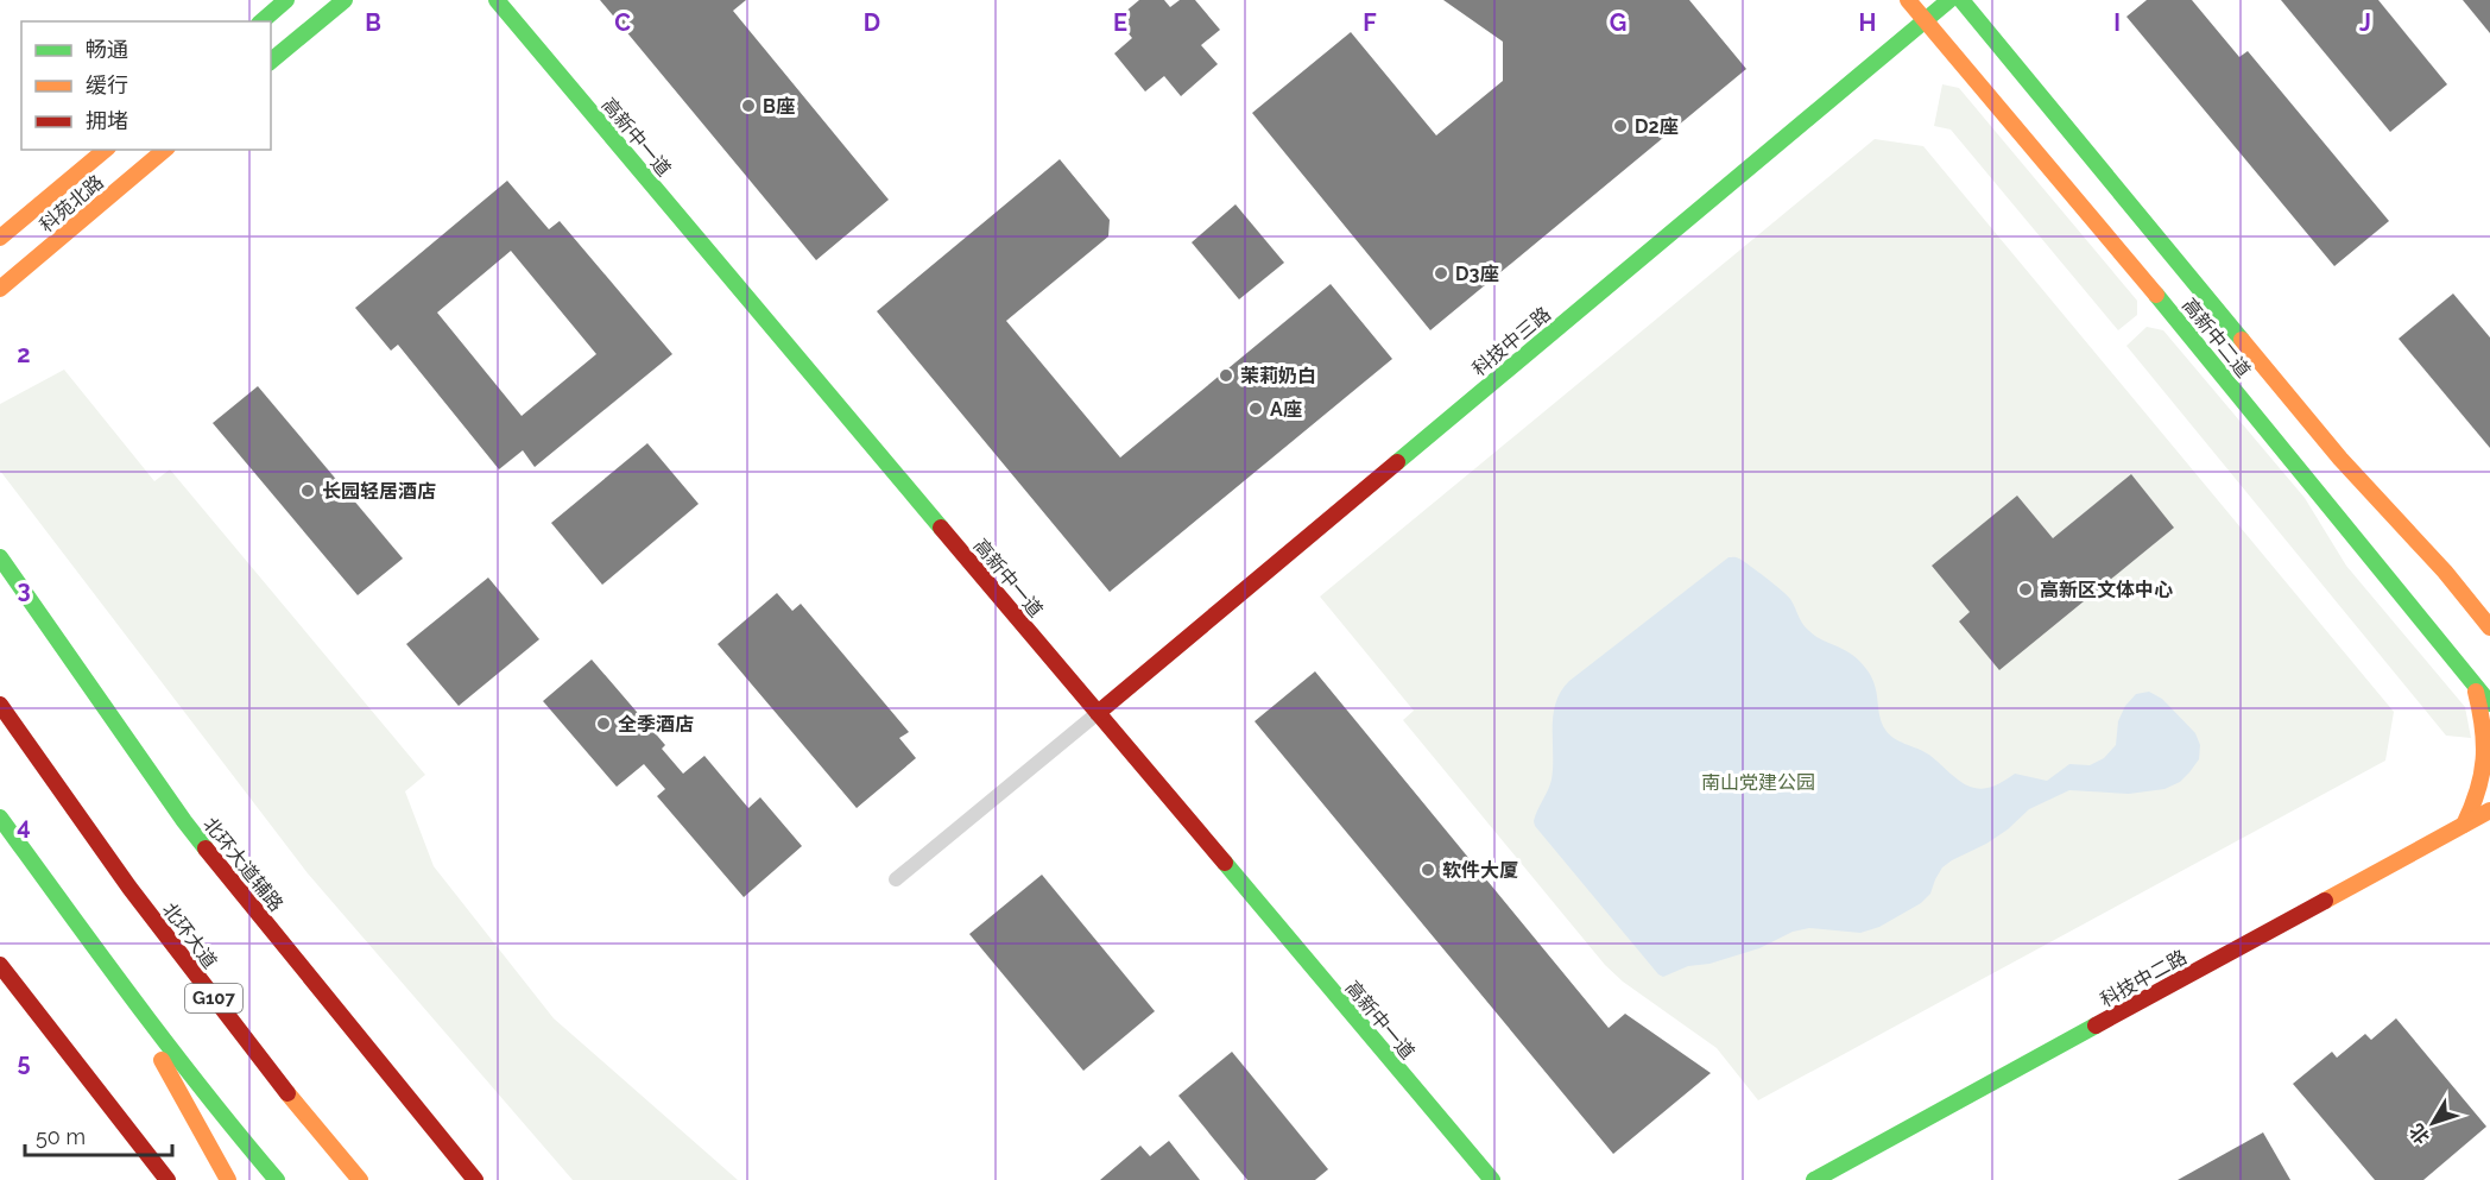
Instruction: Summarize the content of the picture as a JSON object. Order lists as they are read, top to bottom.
{
  "streets": {
    "main road": [
      "高新中一道",
      "科苑北路",
      "高新中二道",
      "科技中三路",
      "北环大道辅路",
      "北环大道",
      "科技中二路",
      "G107"
    ]
  },
  "crossings": [
    ["高新中一道", "科技中三路"],
    ["高新中二道", "科技中三路"]
  ],
  "parks": ["南山党建公园"],
  "places": [
    "B座",
    "D2座",
    "D3座",
    "茉莉奶白",
    "A座",
    "长园轻居酒店",
    "高新区文体中心",
    "全季酒店",
    "软件大厦"
  ],
  "legend": ["畅通", "缓行", "拥堵"],
  "scale_bar": "50 m",
  "north": "bottom left",
  "grid": {
    "columns": [
      "B",
      "C",
      "D",
      "E",
      "F",
      "G",
      "H",
      "I",
      "J"
    ],
    "rows": [
      "2",
      "3",
      "4",
      "5"
    ]
  }
}
